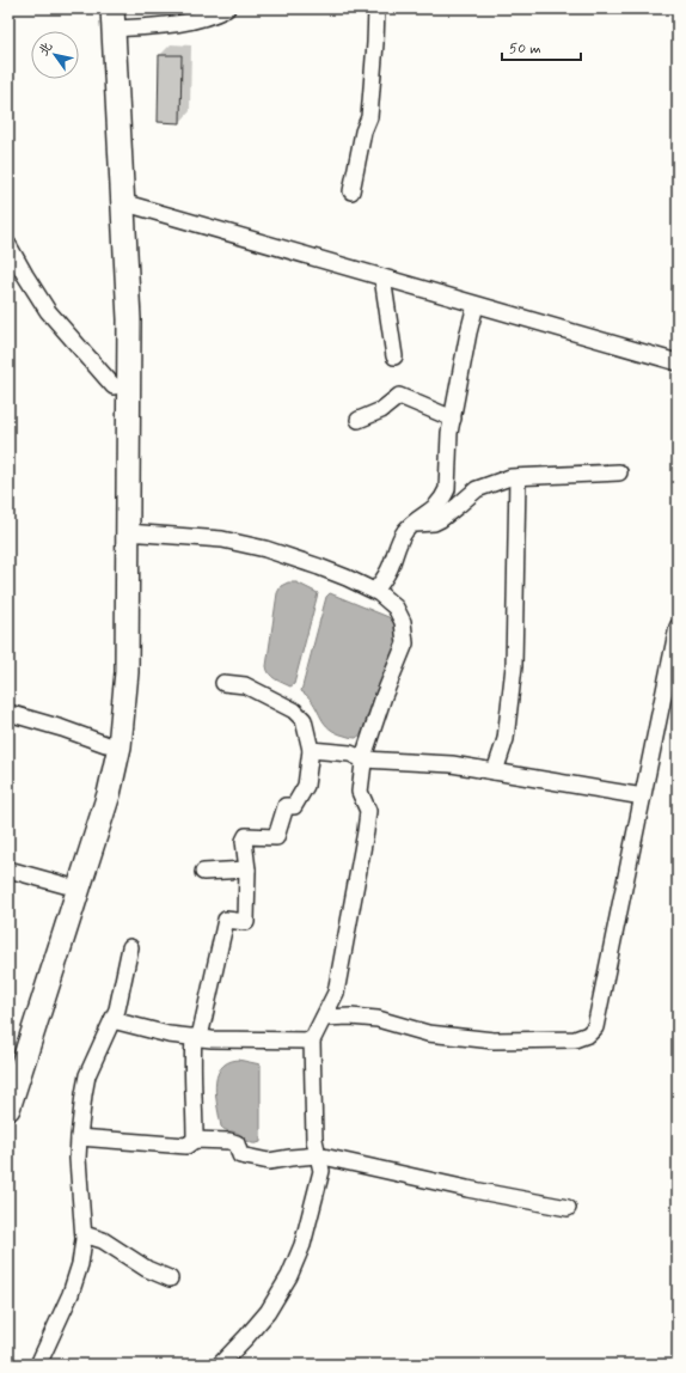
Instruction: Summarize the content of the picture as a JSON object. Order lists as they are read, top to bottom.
{
  "scale_bar": "50 m",
  "north": "top left"
}
